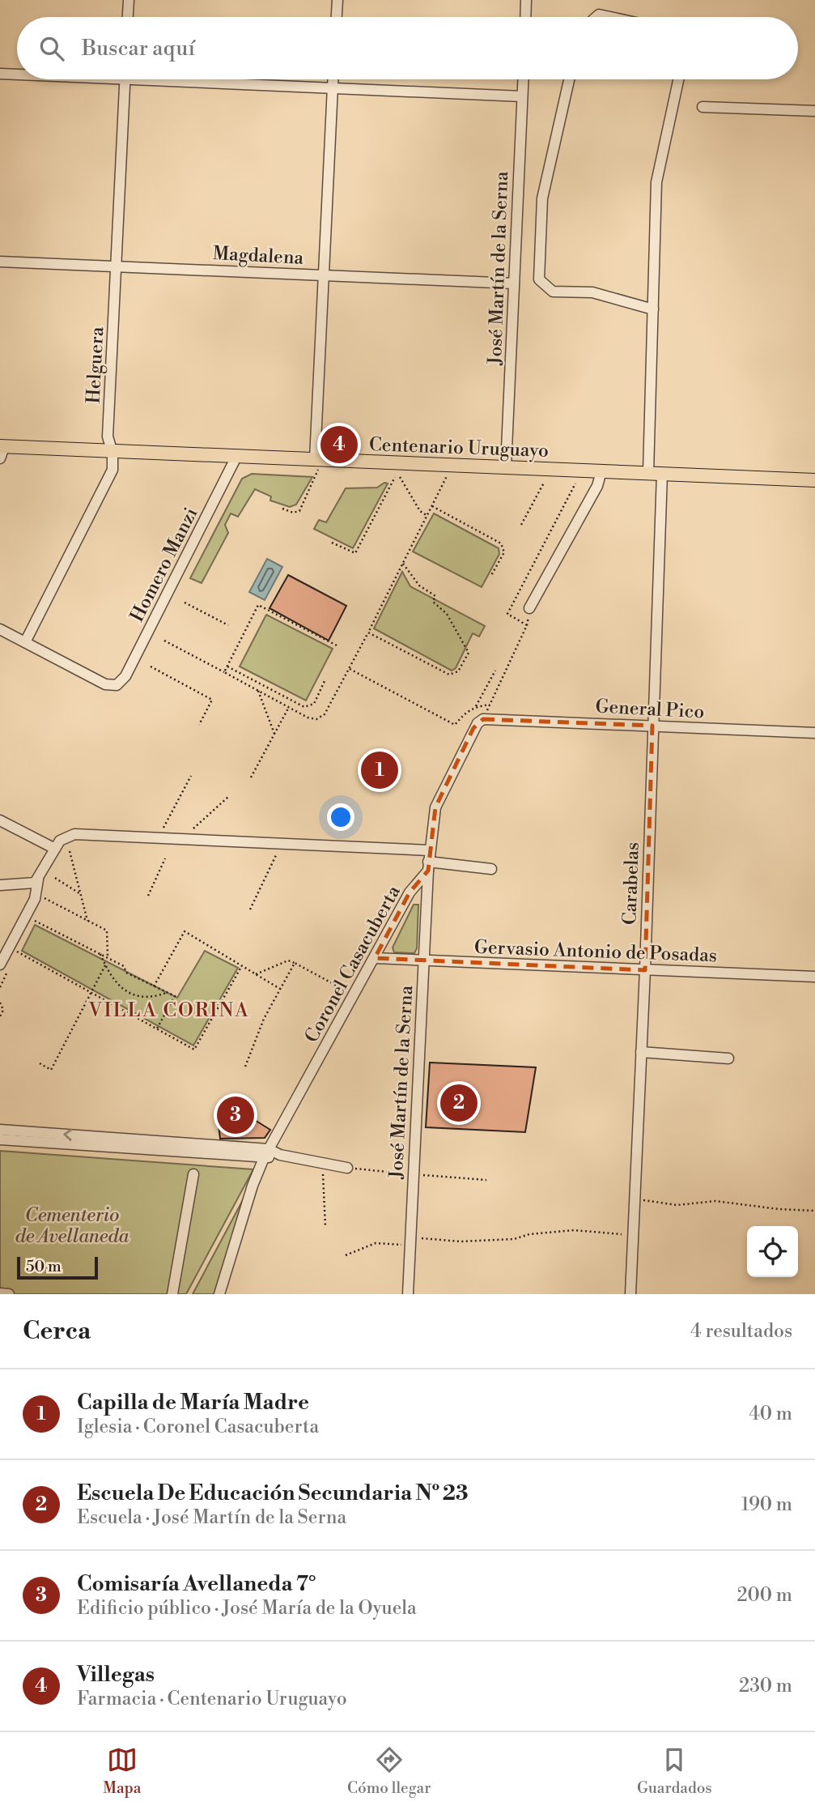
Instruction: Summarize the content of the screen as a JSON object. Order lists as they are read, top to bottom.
{
  "streets": {
    "main road": ["Centenario Uruguayo"],
    "street": [
      "Magdalena",
      "José Martín de la Serna",
      "Helguera",
      "Homero Manzi",
      "General Pico",
      "Carabelas",
      "Gervasio Antonio de Posadas",
      "Coronel Casacuberta"
    ]
  },
  "crossings": [
    ["Magdalena", "José Martín de la Serna"],
    ["Magdalena", "Helguera"],
    ["José Martín de la Serna", "Centenario Uruguayo"],
    ["José Martín de la Serna", "Gervasio Antonio de Posadas"],
    ["José Martín de la Serna", "Coronel Casacuberta"],
    ["Helguera", "Centenario Uruguayo"],
    ["Helguera", "Homero Manzi"],
    ["Centenario Uruguayo", "Homero Manzi"],
    ["Centenario Uruguayo", "Carabelas"],
    ["General Pico", "Carabelas"],
    ["Carabelas", "Gervasio Antonio de Posadas"],
    ["Gervasio Antonio de Posadas", "Coronel Casacuberta"]
  ],
  "districts": ["VILLA CORINA"],
  "parks": ["Cementerio de Avellaneda"],
  "scale_bar": "50 m",
  "page": {
    "search": "Buscar aquí",
    "pins": [
      "4",
      "1",
      "2",
      "3"
    ],
    "scale": "50 m",
    "heading": ["Cerca", "4 resultados"],
    "list": [
      {
        "mark": "1",
        "name": "Capilla de María Madre",
        "note": "Iglesia · Coronel Casacuberta",
        "value": "40 m"
      },
      {
        "mark": "2",
        "name": "Escuela De Educación Secundaria Nº 23",
        "note": "Escuela · José Martín de la Serna",
        "value": "190 m"
      },
      {
        "mark": "3",
        "name": "Comisaría Avellaneda 7°",
        "note": "Edificio público · José María de la Oyuela",
        "value": "200 m"
      },
      {
        "mark": "4",
        "name": "Villegas",
        "note": "Farmacia · Centenario Uruguayo",
        "value": "230 m"
      }
    ],
    "nav": ["Mapa", "Cómo llegar", "Guardados"]
  }
}
